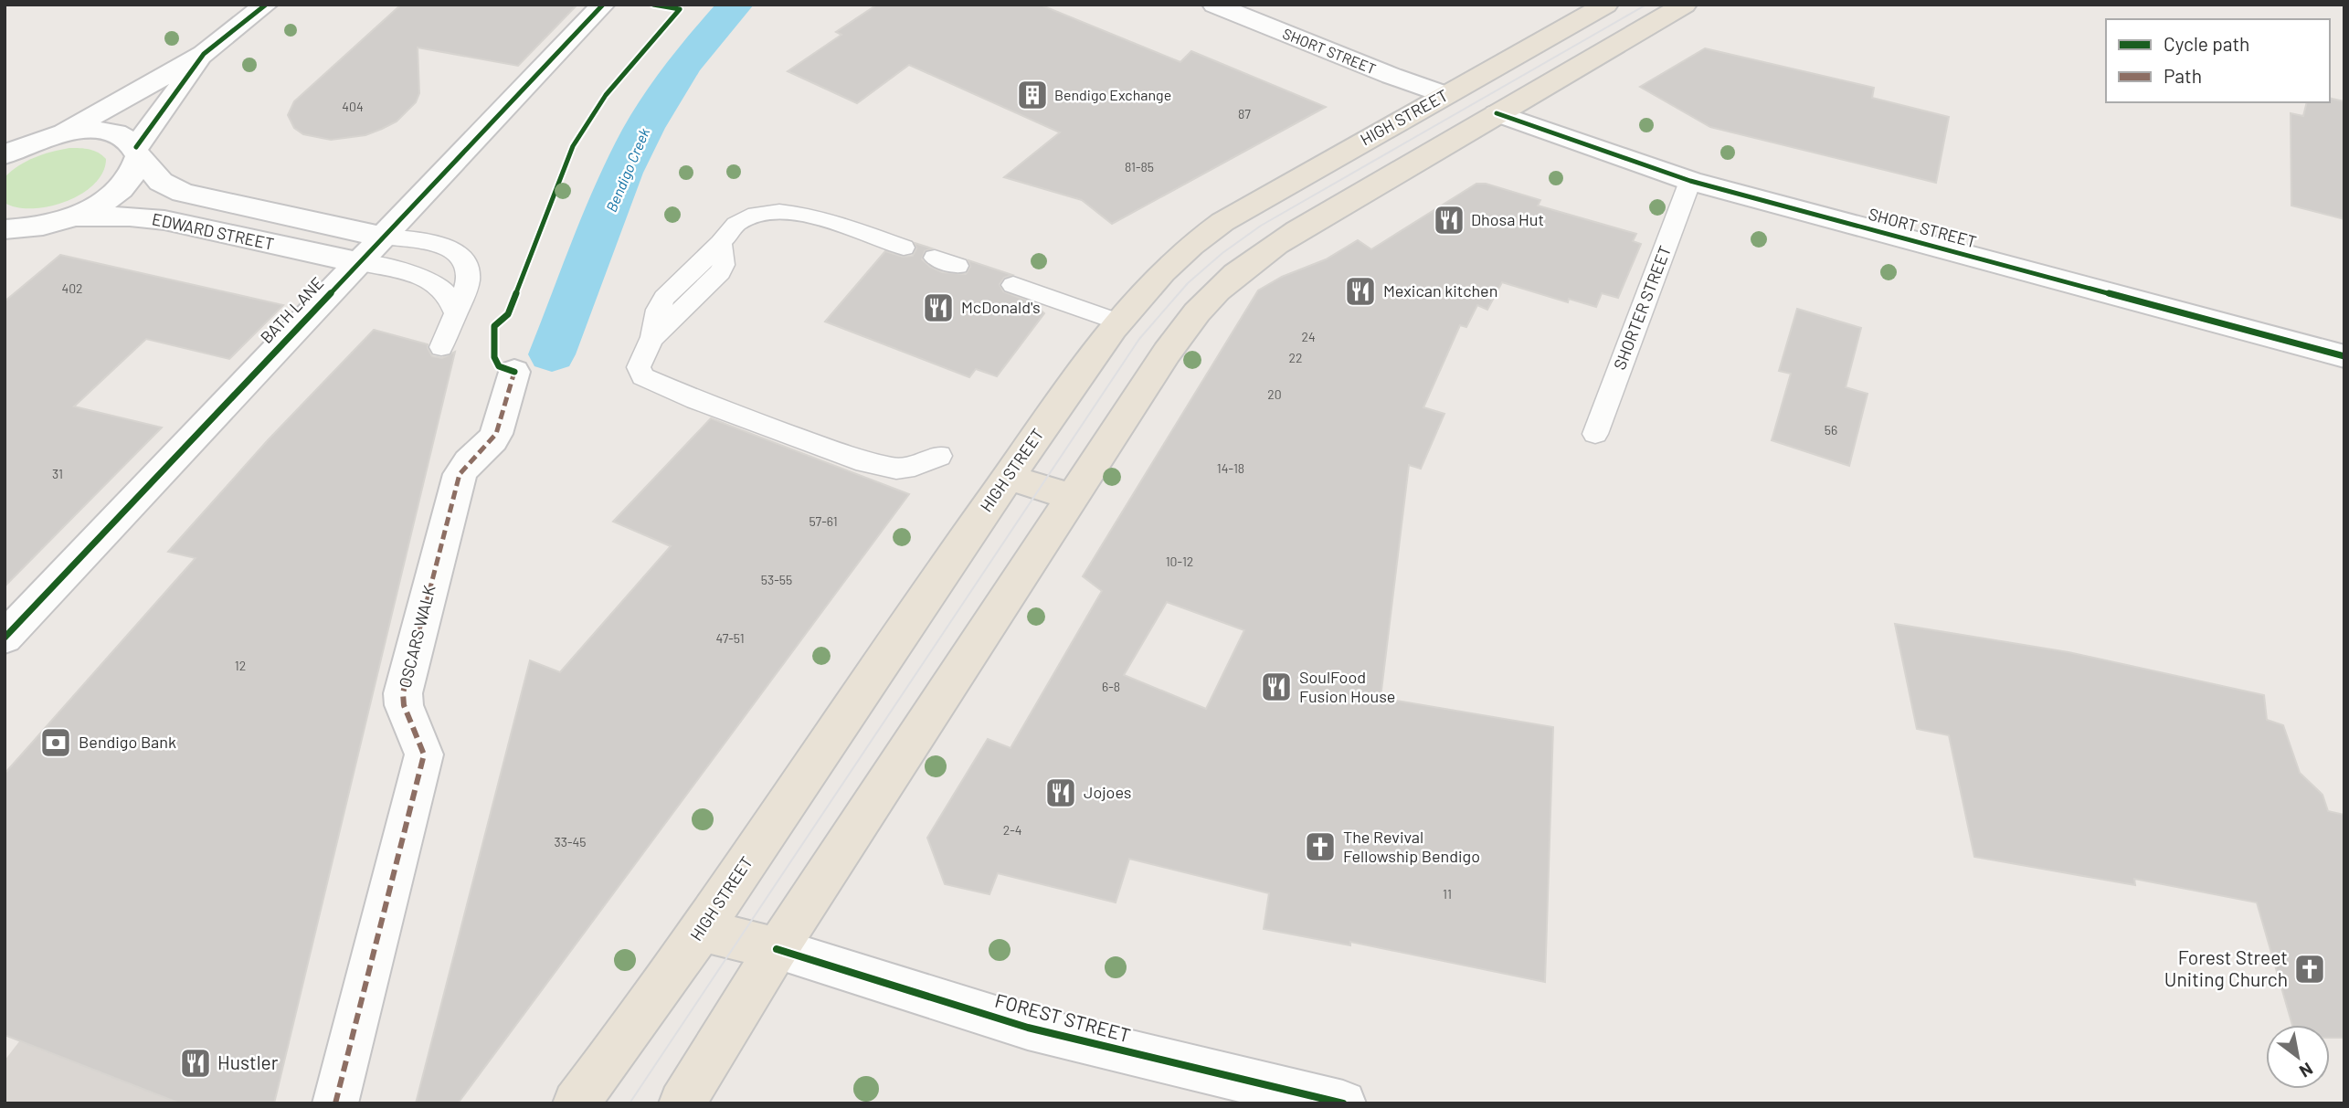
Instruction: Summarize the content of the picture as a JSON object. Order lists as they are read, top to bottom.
{
  "streets": {
    "highway": ["HIGH STREET"],
    "street": [
      "SHORT STREET",
      "EDWARD STREET",
      "BATH LANE",
      "OSCARS WALK",
      "FOREST STREET"
    ],
    "lane": ["SHORTER STREET"]
  },
  "crossings": [
    ["SHORT STREET", "HIGH STREET"],
    ["SHORT STREET", "SHORTER STREET"],
    ["EDWARD STREET", "BATH LANE"]
  ],
  "water": ["Bendigo Creek"],
  "places": {
    "building": ["Bendigo Exchange"],
    "restaurant": [
      "Dhosa Hut",
      "Mexican kitchen",
      "McDonald's",
      "SoulFood Fusion House",
      "Jojoes",
      "Hustler"
    ],
    "bank": ["Bendigo Bank"],
    "church": ["The Revival Fellowship Bendigo", "Forest Street Uniting Church"]
  },
  "house_numbers": [
    "404",
    "87",
    "81-85",
    "402",
    "24",
    "22",
    "20",
    "56",
    "14-18",
    "31",
    "57-61",
    "10-12",
    "53-55",
    "47-51",
    "12",
    "6-8",
    "2-4",
    "33-45",
    "11"
  ],
  "legend": ["Cycle path", "Path"],
  "north": "bottom right"
}
